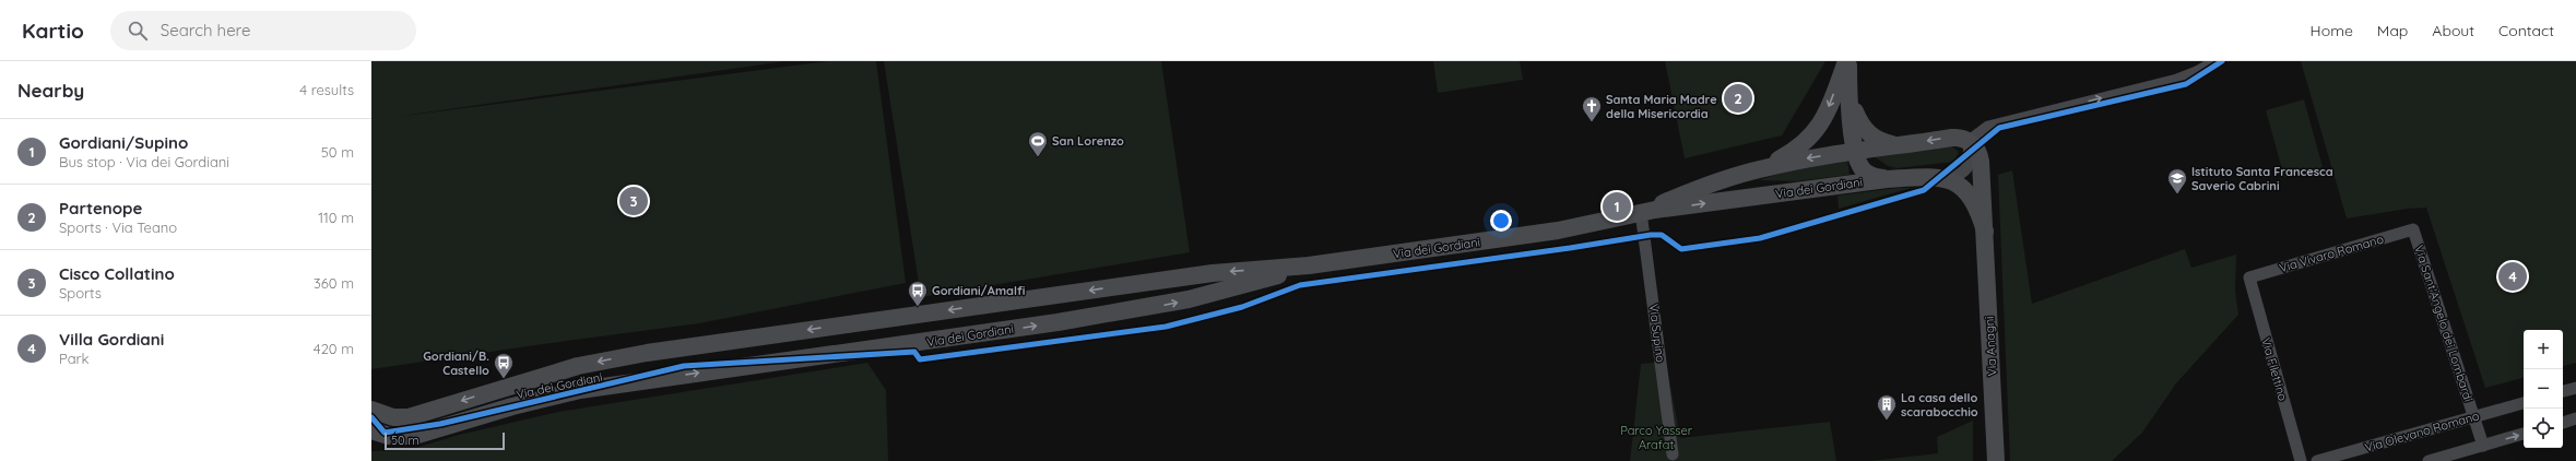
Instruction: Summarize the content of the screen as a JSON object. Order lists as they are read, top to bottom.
{
  "streets": {
    "street": [
      "Via dei Gordiani",
      "Via Vivaro Romano",
      "Via Sant'Angelo dei Lombardi",
      "Via Supino",
      "Via Anagni",
      "Via Filettino",
      "Via Olevano Romano"
    ]
  },
  "crossings": [
    ["Via dei Gordiani", "Via Supino"],
    ["Via dei Gordiani", "Via Anagni"],
    ["Via Vivaro Romano", "Via Sant'Angelo dei Lombardi"],
    ["Via Vivaro Romano", "Via Filettino"],
    ["Via Sant'Angelo dei Lombardi", "Via Olevano Romano"]
  ],
  "parks": ["Parco Yasser Arafat"],
  "places": {
    "church": ["Santa Maria Madre della Misericordia"],
    "sports": ["San Lorenzo"],
    "school or university": ["Istituto Santa Francesca Saverio Cabrini"],
    "bus stop": ["Gordiani/Amalfi", "Gordiani/B. Castello"],
    "building": ["La casa dello scarabocchio"]
  },
  "scale_bar": "50 m",
  "page": {
    "header": "Kartio",
    "search": "Search here",
    "nav": [
      "Home",
      "Map",
      "About",
      "Contact"
    ],
    "heading": ["Nearby", "4 results"],
    "pins": [
      "2",
      "3",
      "1",
      "4"
    ],
    "list": [
      {
        "mark": "1",
        "name": "Gordiani/Supino",
        "note": "Bus stop · Via dei Gordiani",
        "value": "50 m"
      },
      {
        "mark": "2",
        "name": "Partenope",
        "note": "Sports · Via Teano",
        "value": "110 m"
      },
      {
        "mark": "3",
        "name": "Cisco Collatino",
        "note": "Sports",
        "value": "360 m"
      },
      {
        "mark": "4",
        "name": "Villa Gordiani",
        "note": "Park",
        "value": "420 m"
      }
    ],
    "map_buttons": ["+", "−"],
    "scale": "50 m"
  }
}
